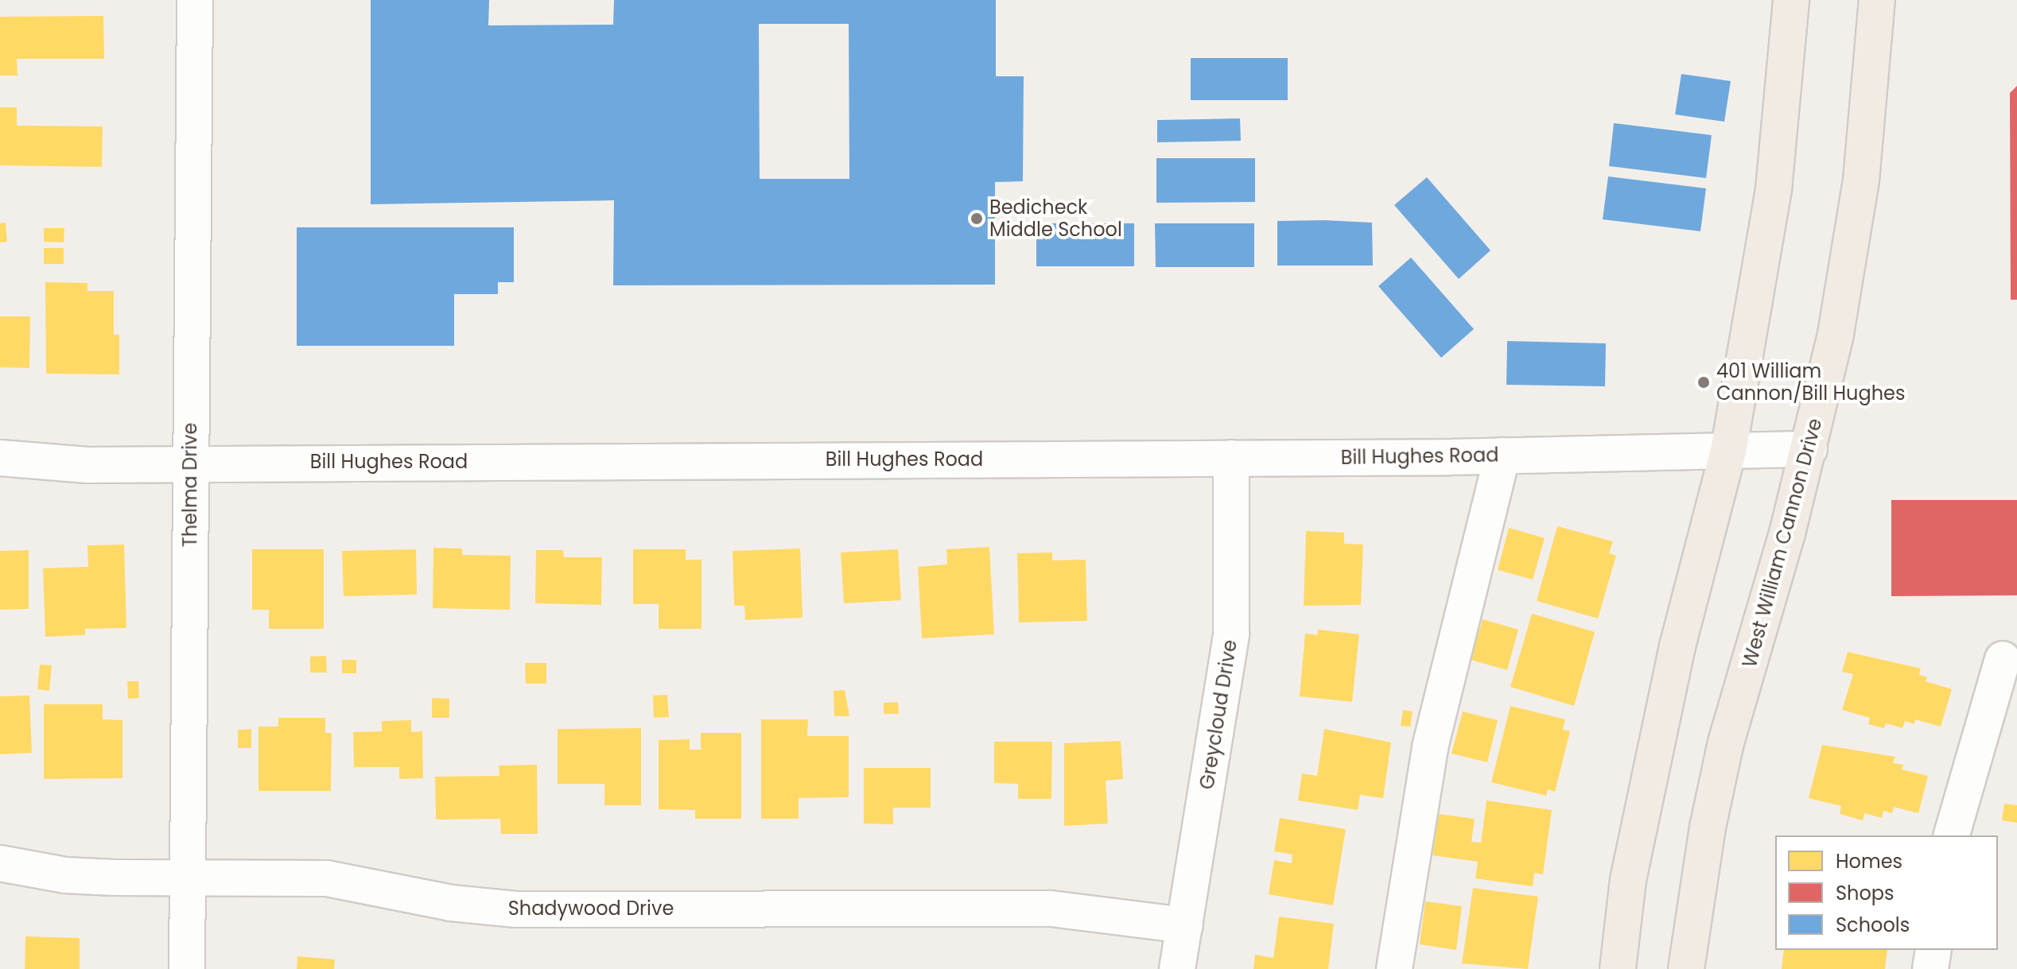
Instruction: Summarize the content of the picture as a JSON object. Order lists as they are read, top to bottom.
{
  "streets": {
    "main road": ["West William Cannon Drive"],
    "street": [
      "Bill Hughes Road",
      "Thelma Drive",
      "Greycloud Drive",
      "Shadywood Drive"
    ]
  },
  "crossings": [
    ["Bill Hughes Road", "Thelma Drive"],
    ["Bill Hughes Road", "West William Cannon Drive"],
    ["Bill Hughes Road", "Greycloud Drive"],
    ["Thelma Drive", "Shadywood Drive"],
    ["Greycloud Drive", "Shadywood Drive"]
  ],
  "places": ["Bedicheck Middle School", "401 William Cannon/Bill Hughes"],
  "legend": ["Homes", "Shops", "Schools"]
}
